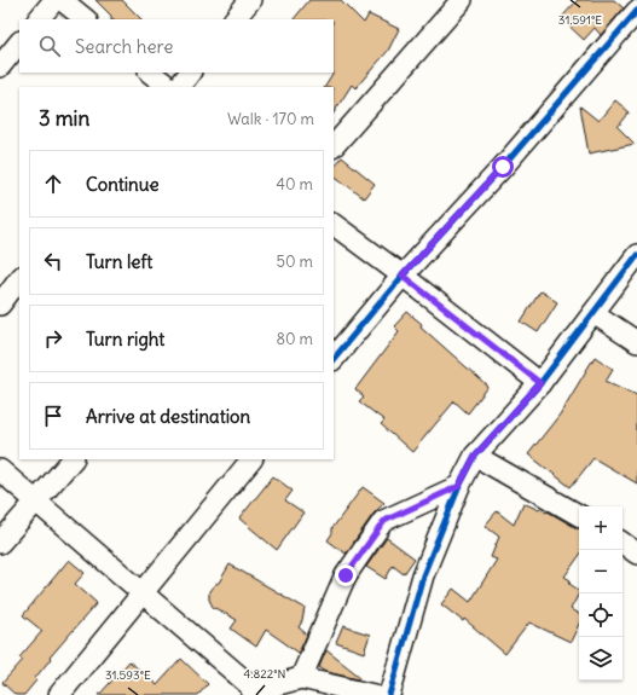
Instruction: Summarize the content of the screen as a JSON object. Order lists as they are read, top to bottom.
{
  "page": {
    "search": "Search here",
    "heading": ["3 min", "Walk · 170 m"],
    "list": [
      ["Continue", "40 m"],
      ["Turn left", "50 m"],
      ["Turn right", "80 m"],
      "Arrive at destination"
    ],
    "map_buttons": ["+", "−"]
  },
  "coordinates": ["31.591°E", "4.822°N", "31.593°E"]
}
